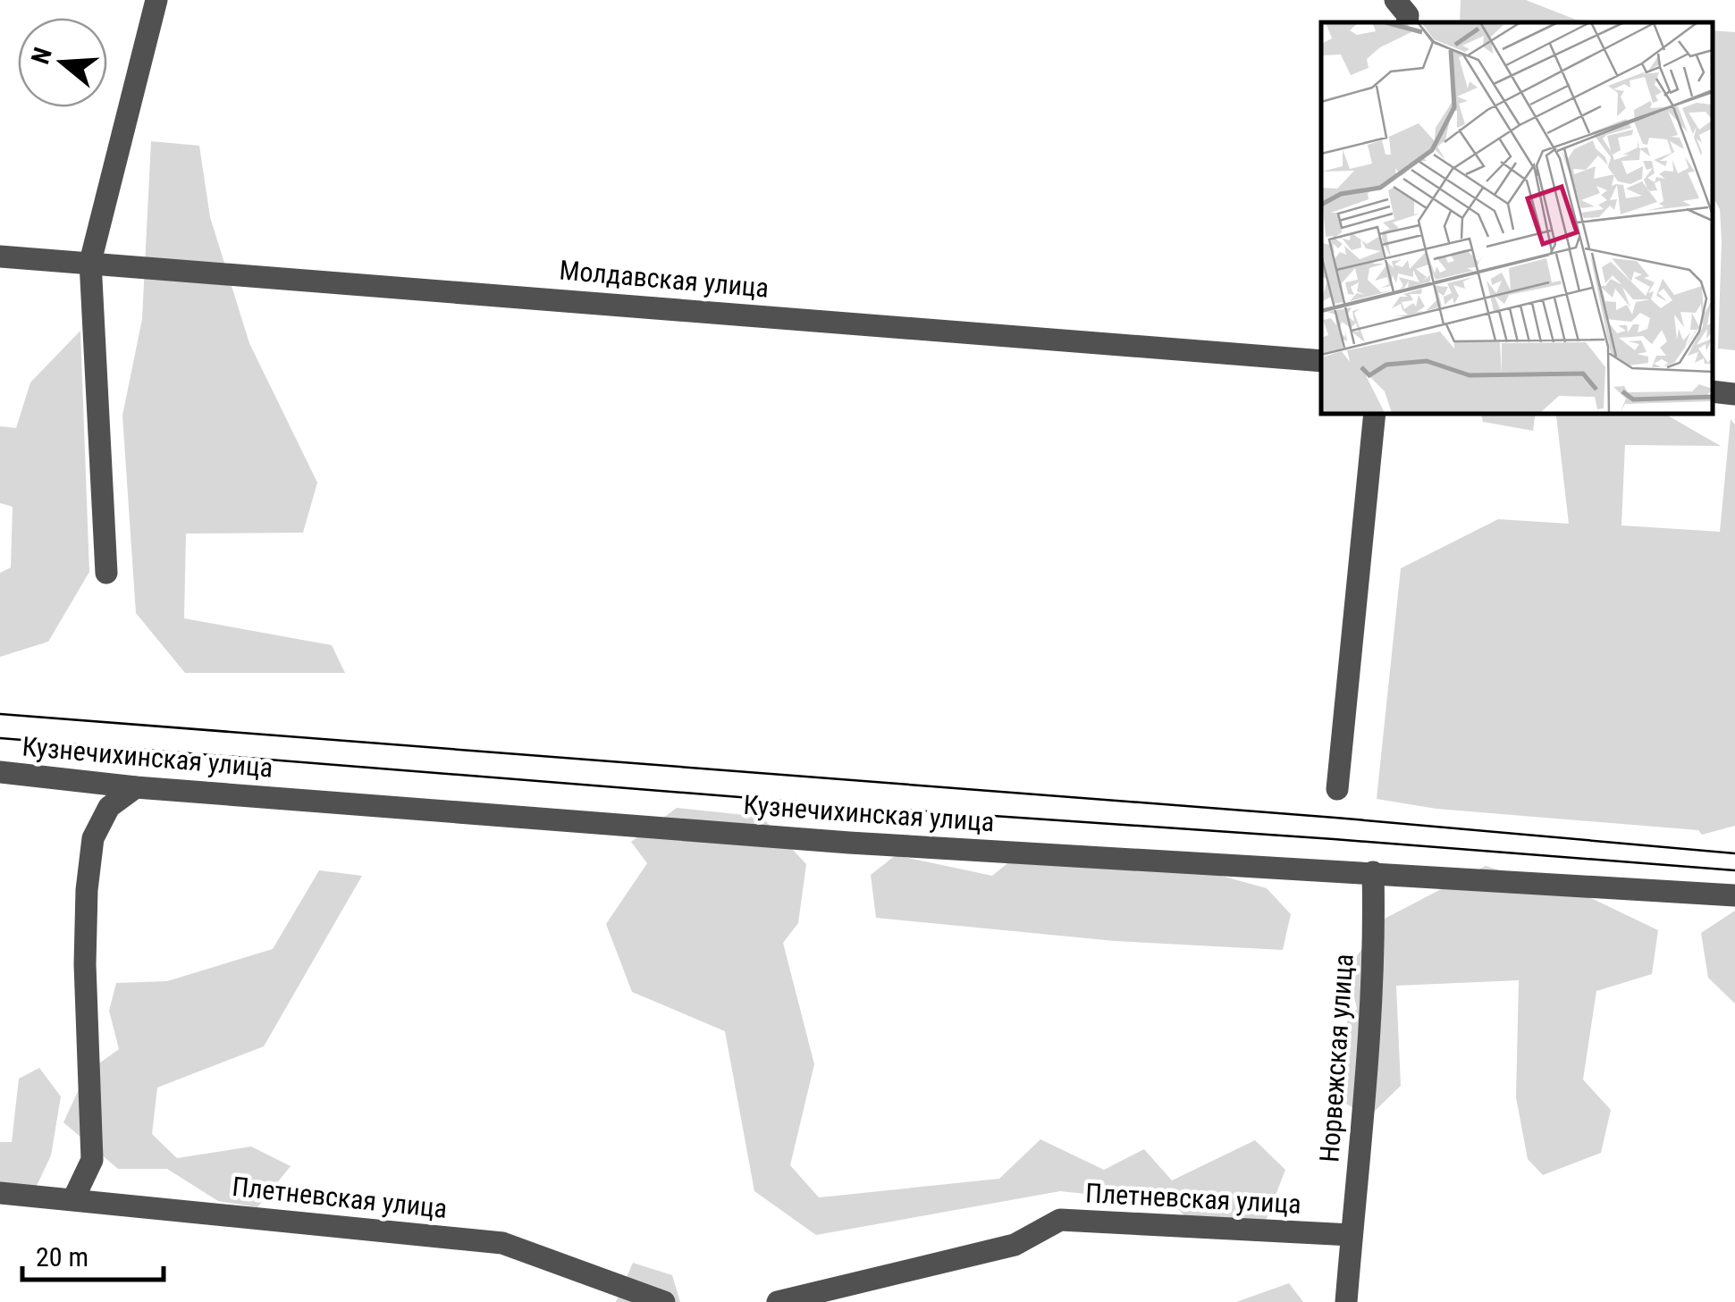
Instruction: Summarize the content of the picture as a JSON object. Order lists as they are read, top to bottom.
{
  "streets": {
    "street": [
      "Молдавская улица",
      "Кузнечихинская улица",
      "Норвежская улица",
      "Плетневская улица"
    ]
  },
  "crossings": [
    ["Кузнечихинская улица", "Норвежская улица"],
    ["Норвежская улица", "Плетневская улица"]
  ],
  "scale_bar": "20 m",
  "north": "left"
}
